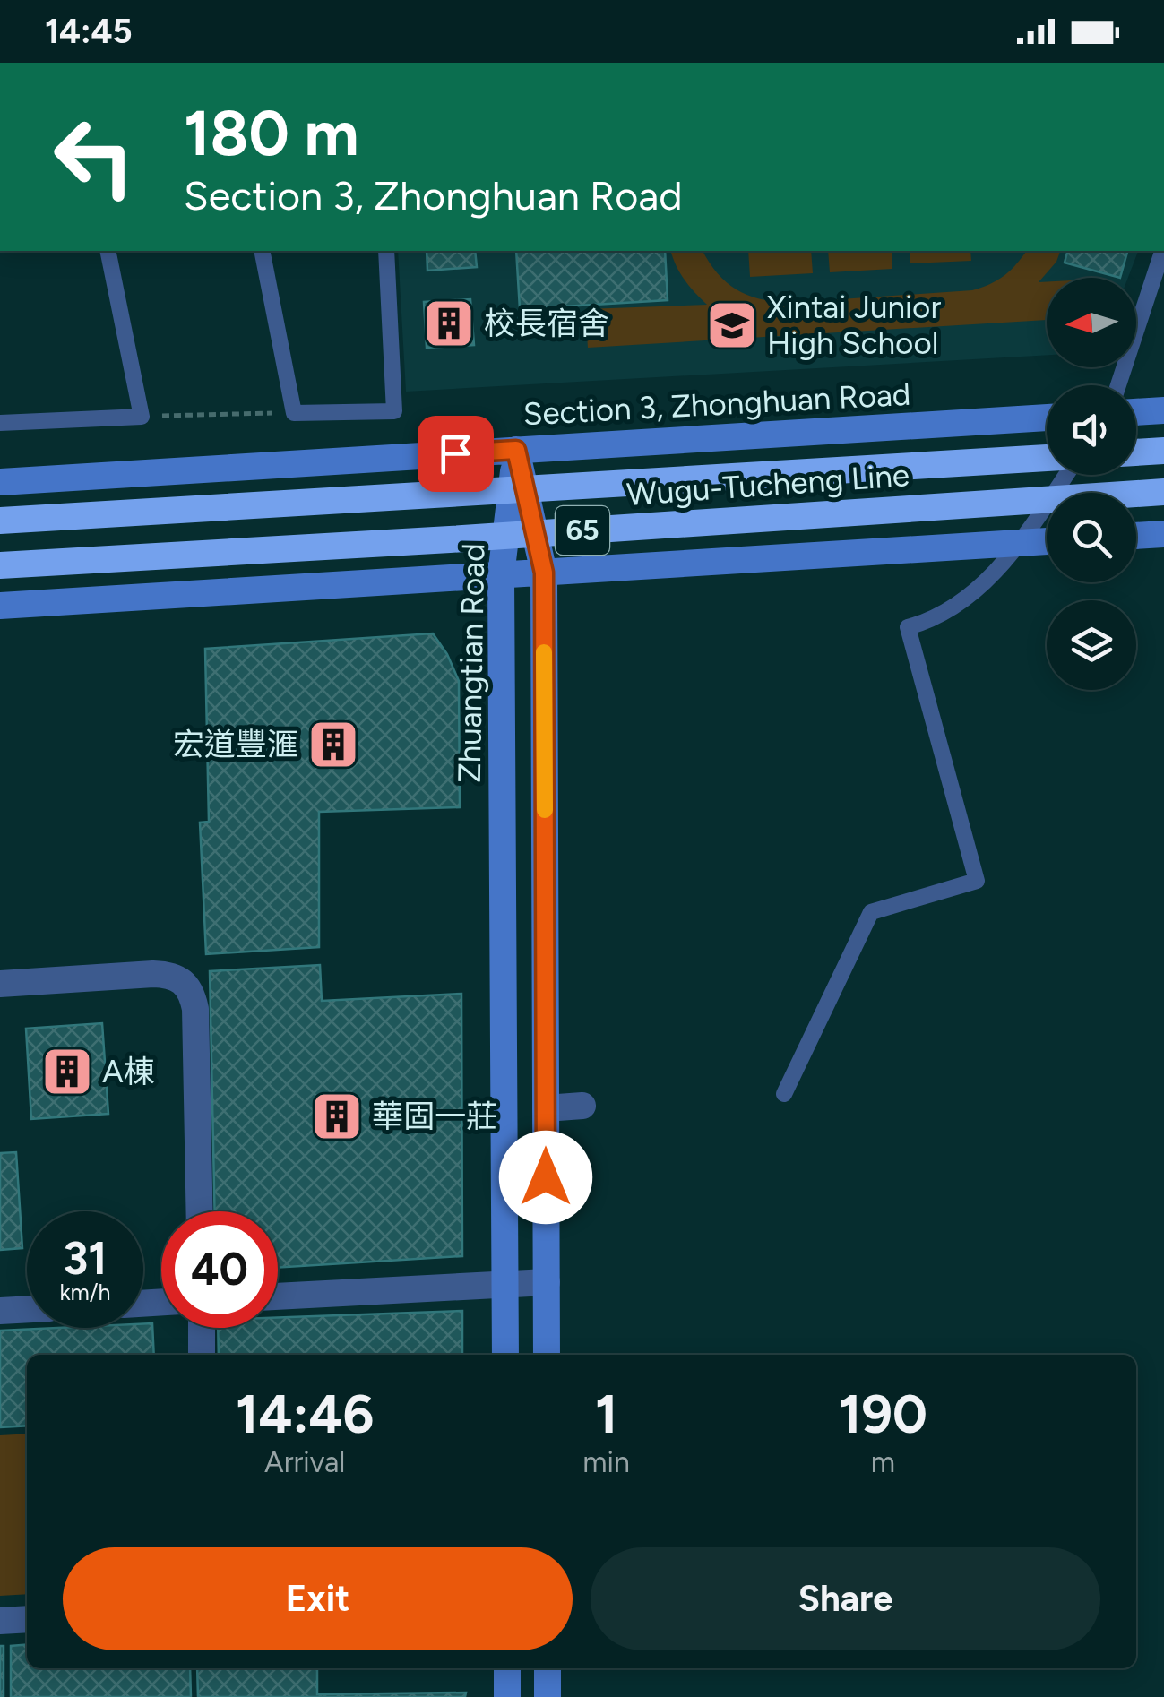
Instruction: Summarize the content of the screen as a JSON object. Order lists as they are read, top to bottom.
{
  "streets": {
    "highway": ["Wugu-Tucheng Line", "65"],
    "street": ["Section 3, Zhonghuan Road", "Zhuangtian Road"]
  },
  "crossings": [
    ["Section 3, Zhonghuan Road", "Zhuangtian Road"]
  ],
  "places": {
    "building": [
      "校長宿舍",
      "宏道豐滙",
      "A棟",
      "華固一莊"
    ],
    "school or university": ["Xintai Junior High School"]
  },
  "north": "left",
  "page": {
    "status": "14:45",
    "turn": ["180 m", "Section 3, Zhonghuan Road"],
    "speed": "31 km/h",
    "limit": "40",
    "eta": [
      "14:46",
      "Arrival",
      "1",
      "min",
      "190",
      "m"
    ],
    "buttons": ["Exit", "Share"]
  }
}
